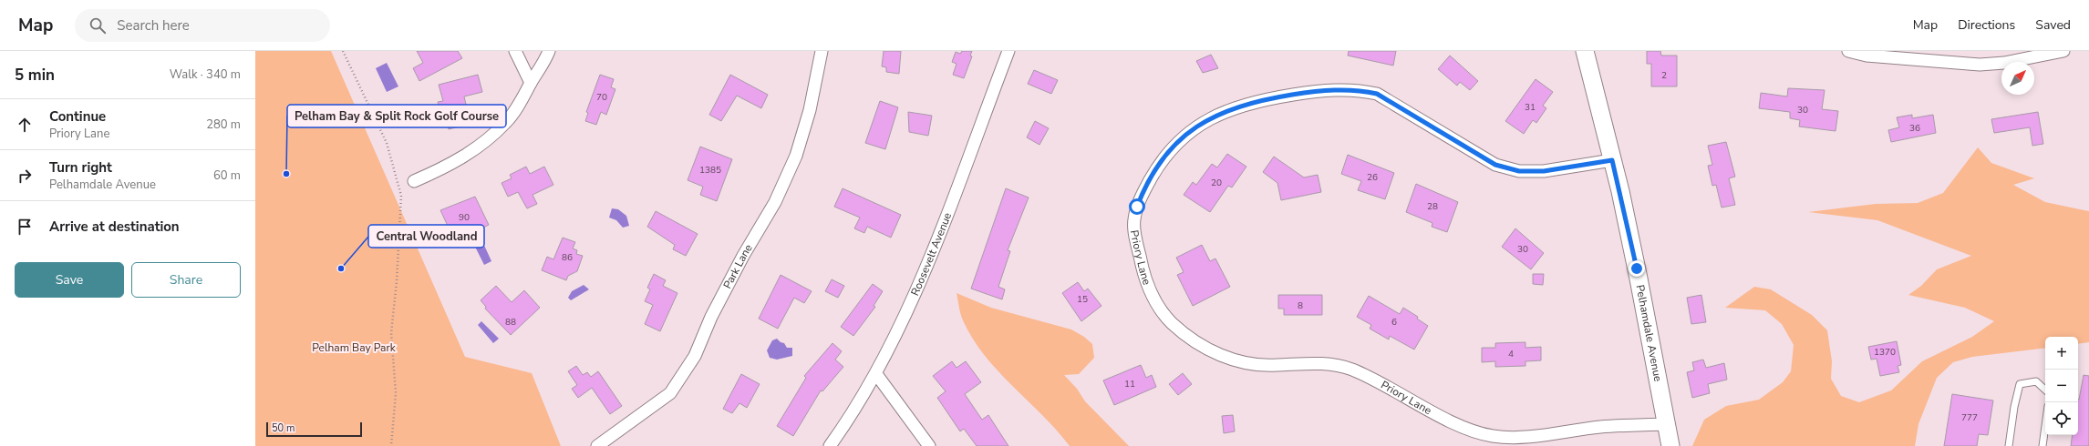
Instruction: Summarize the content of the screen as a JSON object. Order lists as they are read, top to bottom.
{
  "streets": {
    "street": [
      "Roosevelt Avenue",
      "Priory Lane",
      "Park Lane",
      "Pelhamdale Avenue"
    ]
  },
  "crossings": [
    ["Priory Lane", "Pelhamdale Avenue"]
  ],
  "parks": ["Pelham Bay Park"],
  "places": ["Pelham Bay & Split Rock Golf Course", "Central Woodland"],
  "house_numbers": [
    "2",
    "70",
    "31",
    "30",
    "36",
    "1385",
    "26",
    "20",
    "28",
    "90",
    "30",
    "86",
    "15",
    "8",
    "88",
    "6",
    "1370",
    "4",
    "11",
    "777"
  ],
  "scale_bar": "50 m",
  "north": "top right",
  "page": {
    "header": "Map",
    "search": "Search here",
    "nav": ["Map", "Directions", "Saved"],
    "heading": ["5 min", "Walk · 340 m"],
    "list": [
      ["Continue", "Priory Lane", "280 m"],
      ["Turn right", "Pelhamdale Avenue", "60 m"],
      "Arrive at destination"
    ],
    "buttons": ["Save", "Share"],
    "map_buttons": ["+", "−"],
    "scale": "50 m"
  }
}
